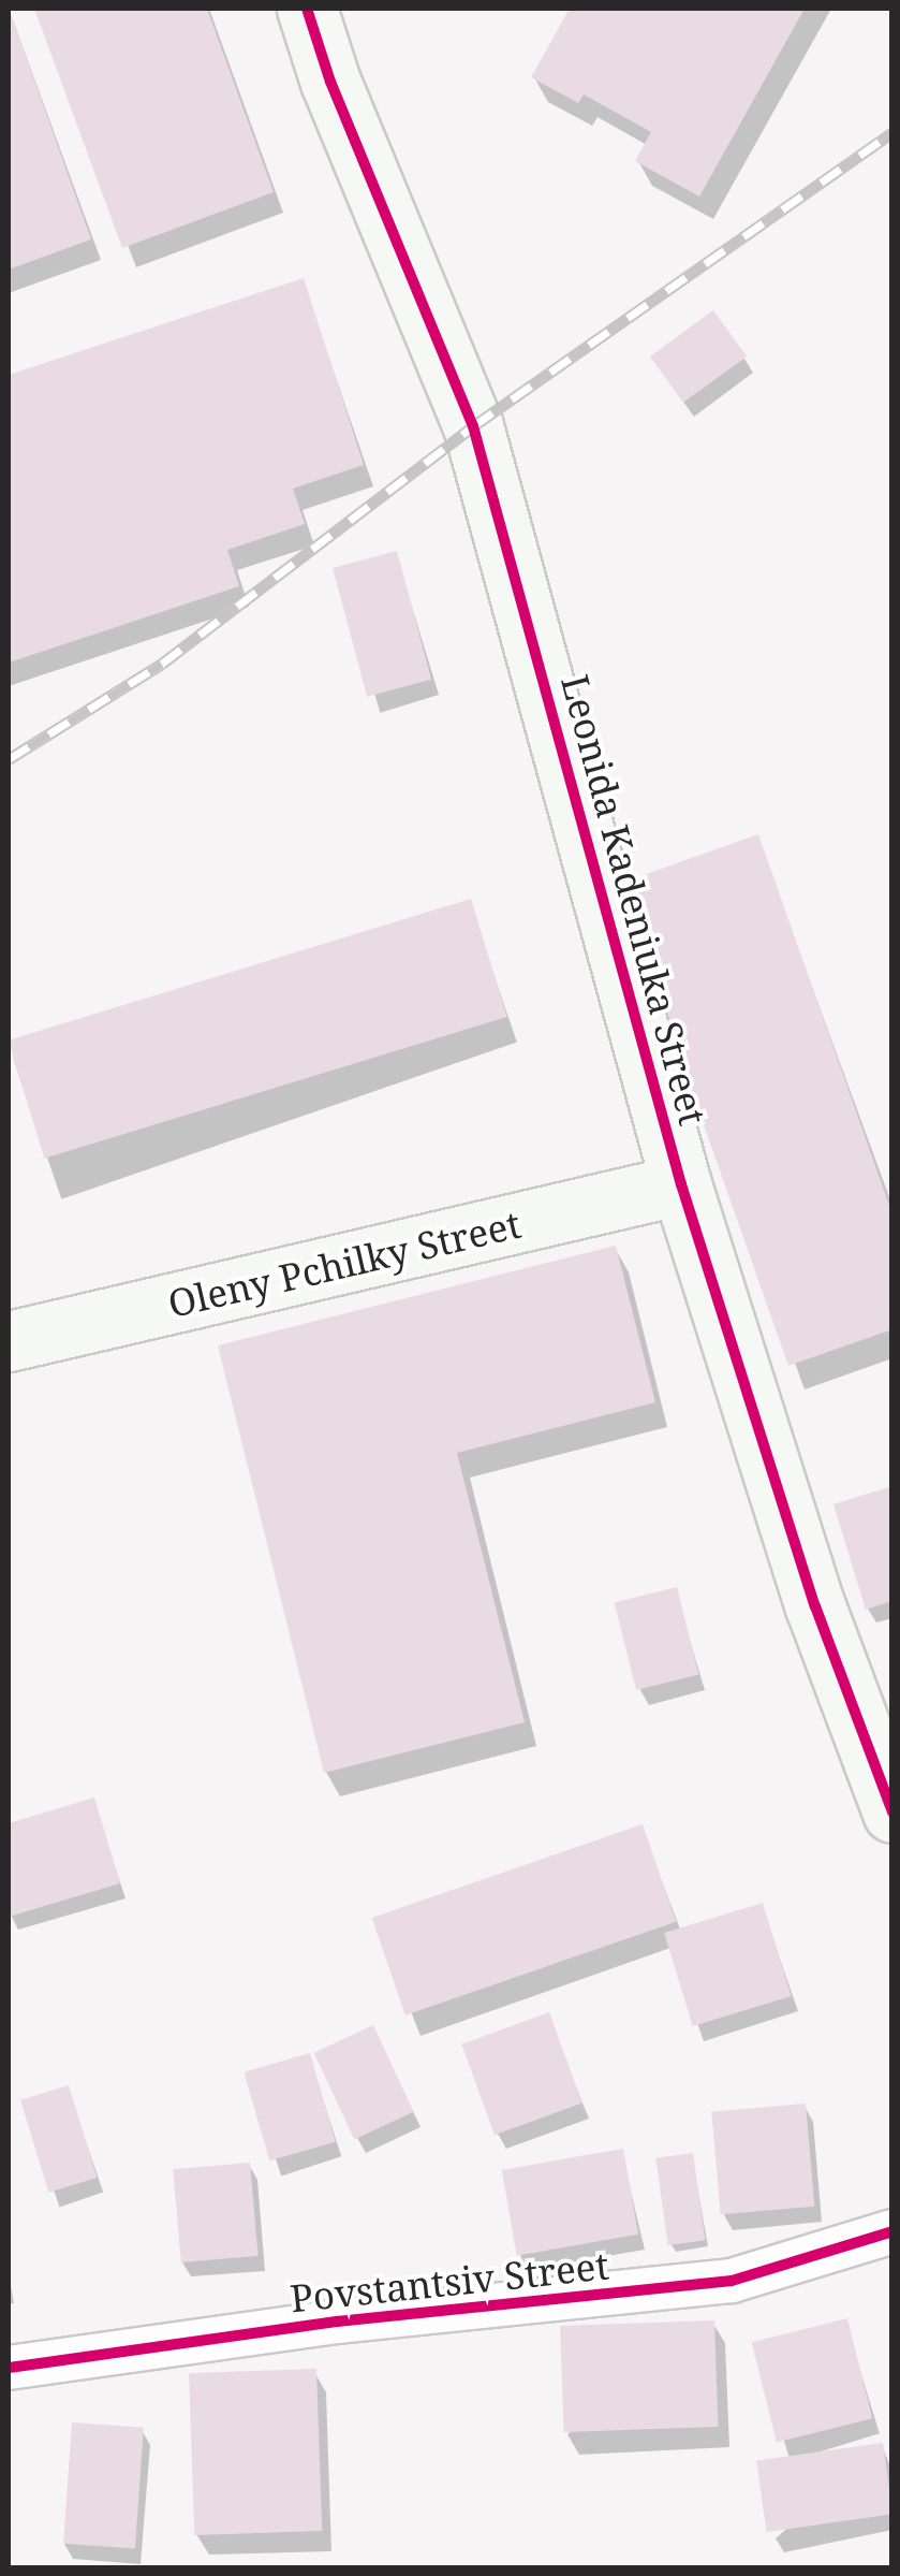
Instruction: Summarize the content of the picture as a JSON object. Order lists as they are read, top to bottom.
{
  "streets": {
    "street": ["Leonida Kadeniuka Street", "Oleny Pchilky Street", "Povstantsiv Street"]
  },
  "crossings": [
    ["Leonida Kadeniuka Street", "Oleny Pchilky Street"]
  ]
}
